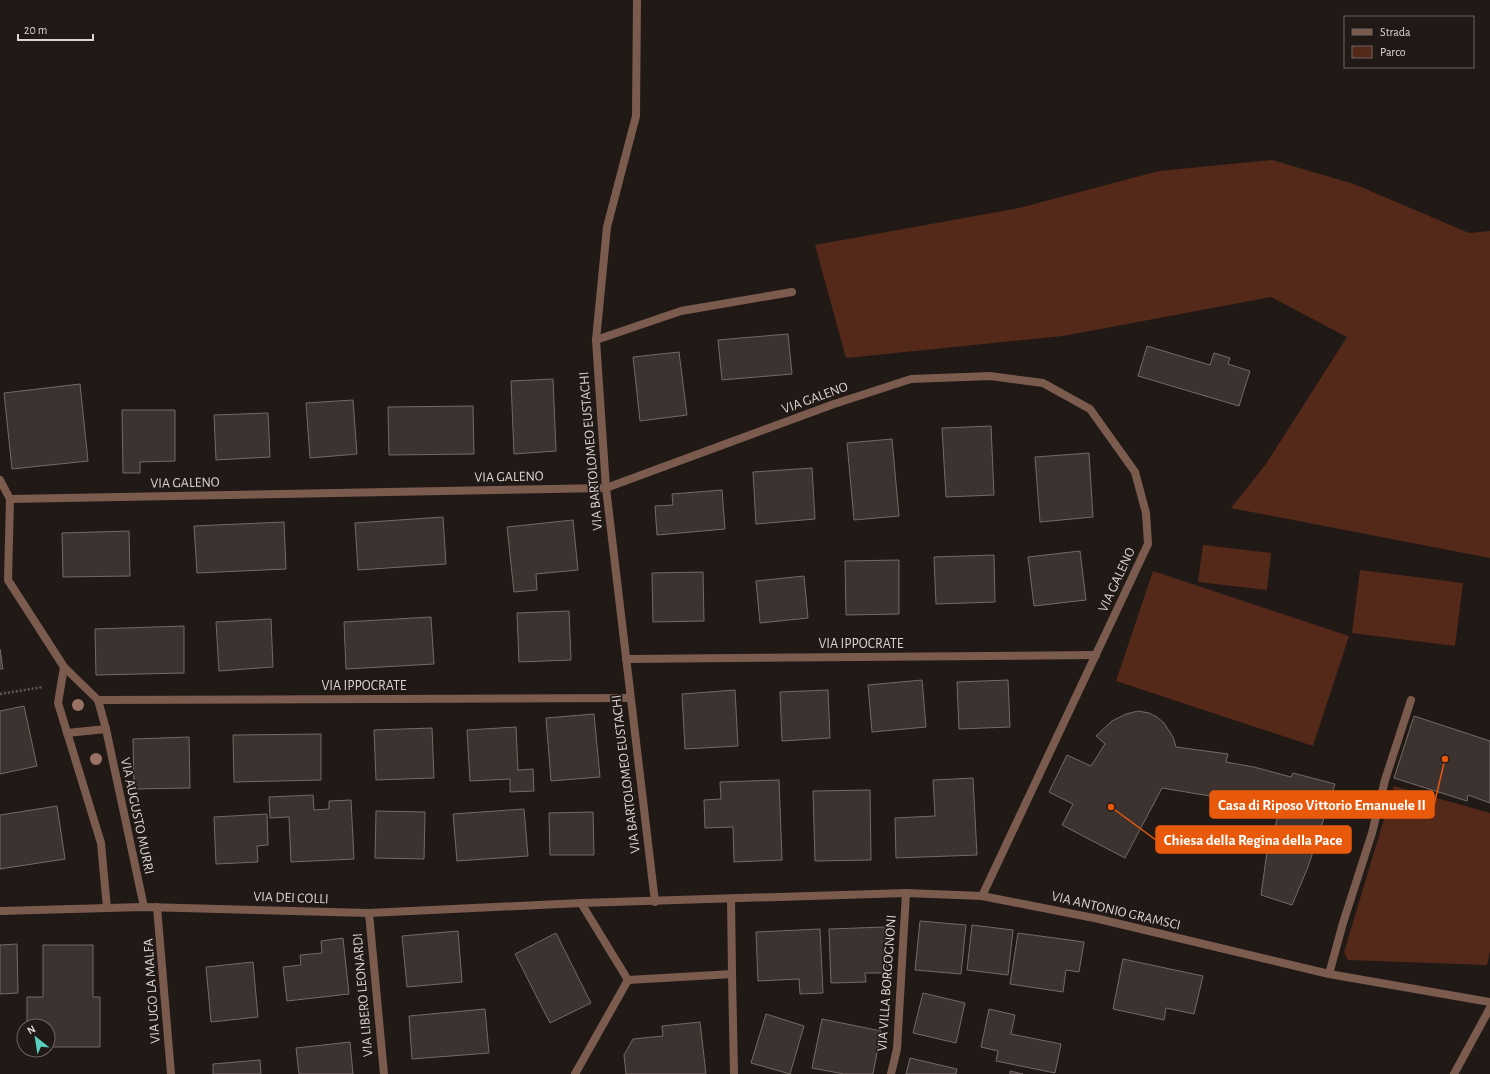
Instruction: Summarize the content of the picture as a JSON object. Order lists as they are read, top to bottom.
{
  "streets": {
    "street": [
      "VIA GALENO",
      "VIA BARTOLOMEO EUSTACHI",
      "VIA IPPOCRATE",
      "VIA AUGUSTO MURRI",
      "VIA DEI COLLI",
      "VIA ANTONIO GRAMSCI",
      "VIA VILLA BORGOGNONI",
      "VIA UGO LA MALFA",
      "VIA LIBERO LEONARDI"
    ]
  },
  "crossings": [
    ["VIA GALENO", "VIA BARTOLOMEO EUSTACHI"],
    ["VIA GALENO", "VIA IPPOCRATE"],
    ["VIA GALENO", "VIA ANTONIO GRAMSCI"],
    ["VIA BARTOLOMEO EUSTACHI", "VIA IPPOCRATE"],
    ["VIA BARTOLOMEO EUSTACHI", "VIA DEI COLLI"],
    ["VIA BARTOLOMEO EUSTACHI", "VIA ANTONIO GRAMSCI"],
    ["VIA IPPOCRATE", "VIA AUGUSTO MURRI"],
    ["VIA AUGUSTO MURRI", "VIA DEI COLLI"],
    ["VIA DEI COLLI", "VIA ANTONIO GRAMSCI"],
    ["VIA DEI COLLI", "VIA UGO LA MALFA"],
    ["VIA DEI COLLI", "VIA LIBERO LEONARDI"],
    ["VIA ANTONIO GRAMSCI", "VIA VILLA BORGOGNONI"]
  ],
  "places": ["Casa di Riposo Vittorio Emanuele II", "Chiesa della Regina della Pace"],
  "legend": ["Strada", "Parco"],
  "scale_bar": "20 m",
  "north": "top left"
}
